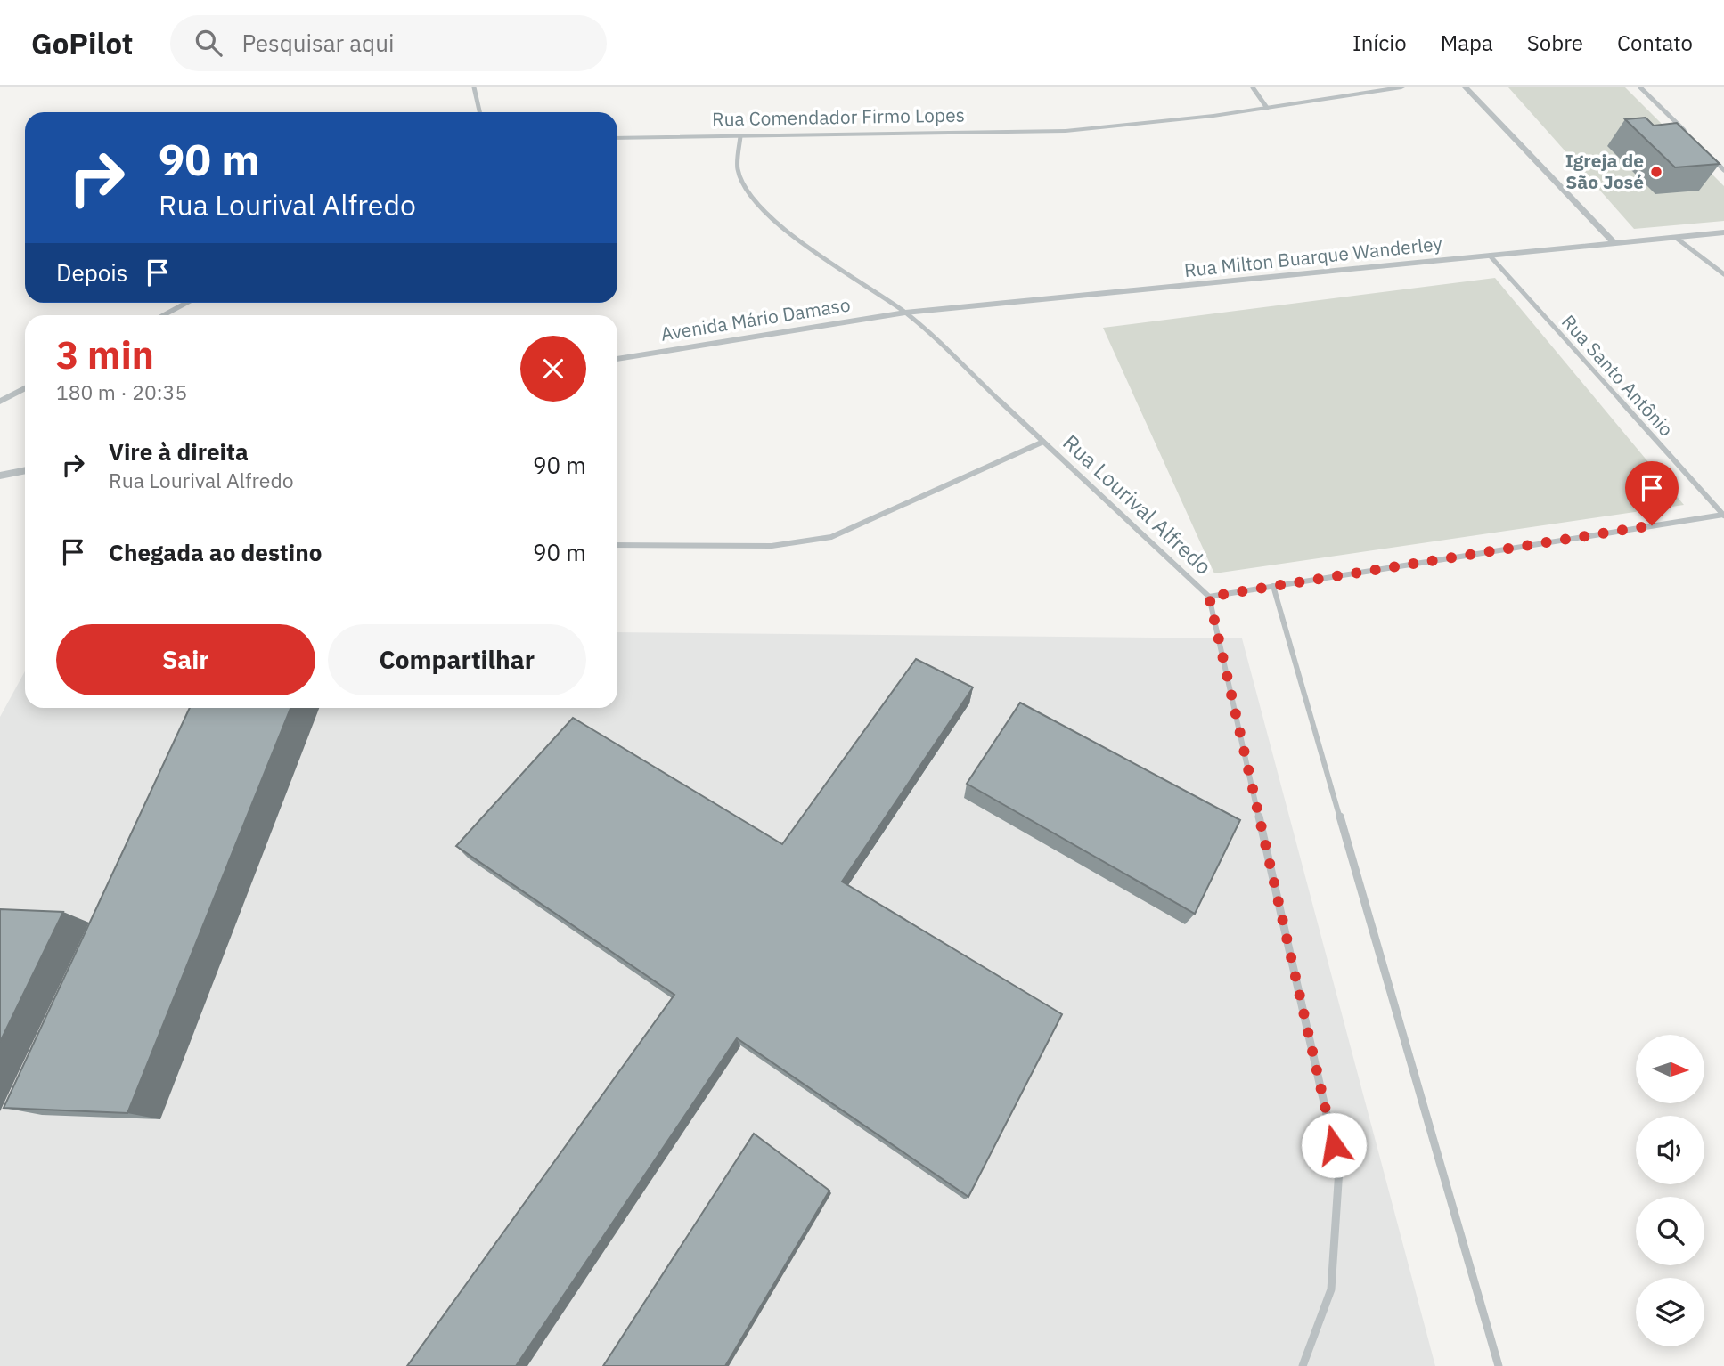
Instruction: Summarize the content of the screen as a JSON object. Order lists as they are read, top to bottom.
{
  "streets": {
    "street": [
      "Rua Comendador Firmo Lopes",
      "Rua Milton Buarque Wanderley",
      "Avenida Mário Damaso",
      "Rua Santo Antônio",
      "Rua Lourival Alfredo"
    ]
  },
  "crossings": [
    ["Rua Comendador Firmo Lopes", "Rua Lourival Alfredo"],
    ["Rua Milton Buarque Wanderley", "Avenida Mário Damaso"],
    ["Rua Milton Buarque Wanderley", "Rua Santo Antônio"],
    ["Rua Milton Buarque Wanderley", "Rua Lourival Alfredo"],
    ["Avenida Mário Damaso", "Rua Lourival Alfredo"],
    ["Rua Santo Antônio", "Rua Lourival Alfredo"]
  ],
  "places": ["Igreja de São José"],
  "north": "right",
  "page": {
    "header": "GoPilot",
    "search": "Pesquisar aqui",
    "nav": [
      "Início",
      "Mapa",
      "Sobre",
      "Contato"
    ],
    "turn": ["90 m", "Rua Lourival Alfredo"],
    "then": "Depois",
    "heading": ["3 min", "180 m · 20:35"],
    "list": [
      {
        "name": "Vire à direita",
        "note": "Rua Lourival Alfredo",
        "value": "90 m"
      },
      {
        "name": "Chegada ao destino",
        "value": "90 m"
      }
    ],
    "buttons": ["Sair", "Compartilhar"]
  }
}
